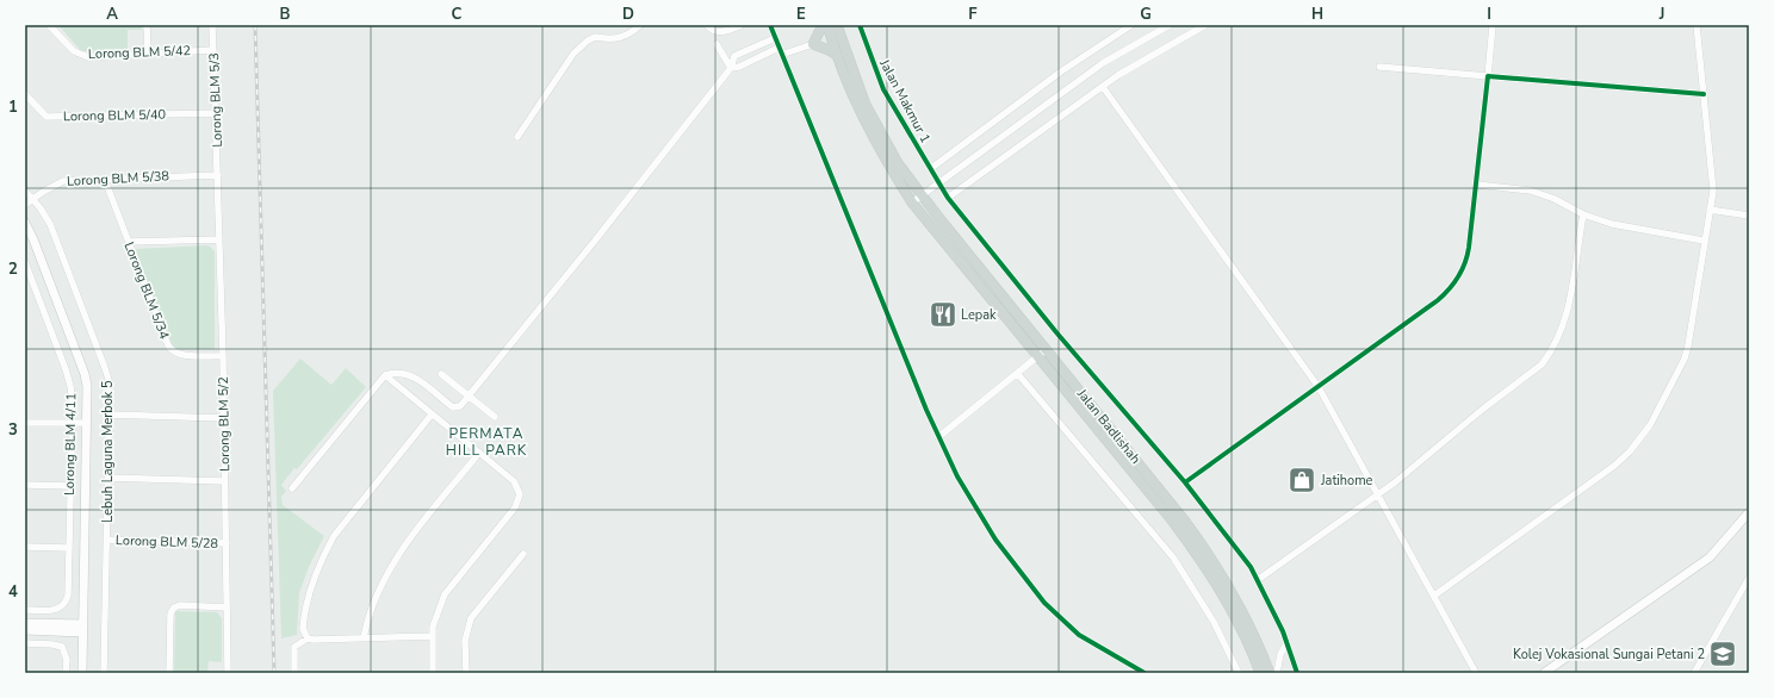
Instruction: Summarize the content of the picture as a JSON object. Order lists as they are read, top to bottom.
{
  "streets": {
    "main road": ["Jalan Badlishah"],
    "street": [
      "Lorong BLM 5/42",
      "Lorong BLM 5/3",
      "Jalan Makmur 1",
      "Lorong BLM 5/40",
      "Lorong BLM 5/38",
      "Lorong BLM 5/34",
      "Lorong BLM 5/2",
      "Lorong BLM 4/11",
      "Lebuh Laguna Merbok 5",
      "Lorong BLM 5/28"
    ]
  },
  "crossings": [
    ["Lorong BLM 5/42", "Lorong BLM 5/3"],
    ["Lorong BLM 5/3", "Lorong BLM 5/40"],
    ["Lorong BLM 5/3", "Lorong BLM 5/38"],
    ["Lorong BLM 5/3", "Lorong BLM 5/2"],
    ["Lorong BLM 5/38", "Lorong BLM 5/34"],
    ["Lorong BLM 5/38", "Lorong BLM 5/2"],
    ["Lorong BLM 5/38", "Lebuh Laguna Merbok 5"],
    ["Lorong BLM 5/34", "Lorong BLM 5/2"],
    ["Lorong BLM 5/2", "Lorong BLM 5/28"],
    ["Lebuh Laguna Merbok 5", "Lorong BLM 5/28"]
  ],
  "districts": ["PERMATA HILL PARK"],
  "places": {
    "restaurant": ["Lepak"],
    "shop": ["Jatihome"],
    "school or university": ["Kolej Vokasional Sungai Petani 2"]
  },
  "grid": {
    "columns": [
      "A",
      "B",
      "C",
      "D",
      "E",
      "F",
      "G",
      "H",
      "I",
      "J"
    ],
    "rows": [
      "1",
      "2",
      "3",
      "4"
    ]
  }
}
